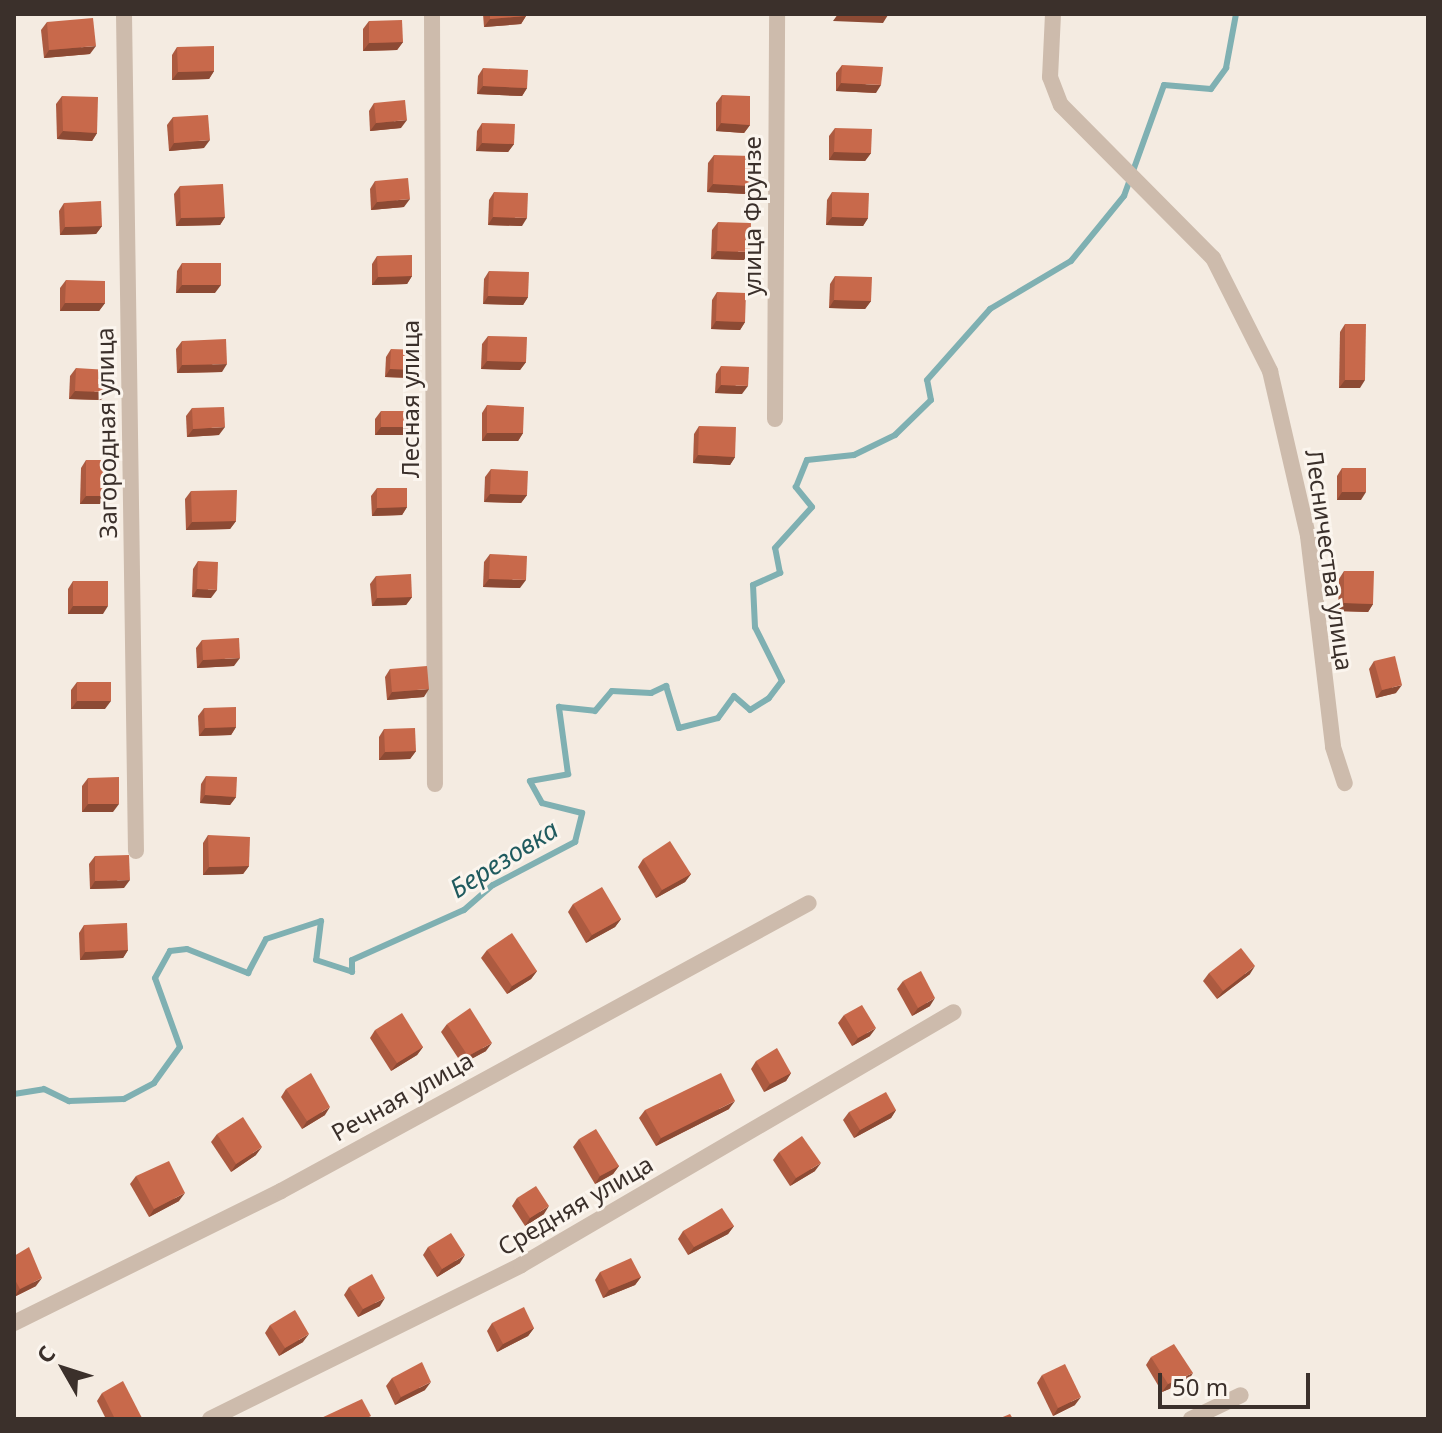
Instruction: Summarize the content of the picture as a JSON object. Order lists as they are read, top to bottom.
{
  "streets": {
    "street": [
      "улица Фрунзе",
      "Лесная улица",
      "Загородная улица",
      "Лесничества улица",
      "Речная улица",
      "Средняя улица"
    ]
  },
  "water": ["Березовка"],
  "scale_bar": "50 m",
  "north": "top left"
}
